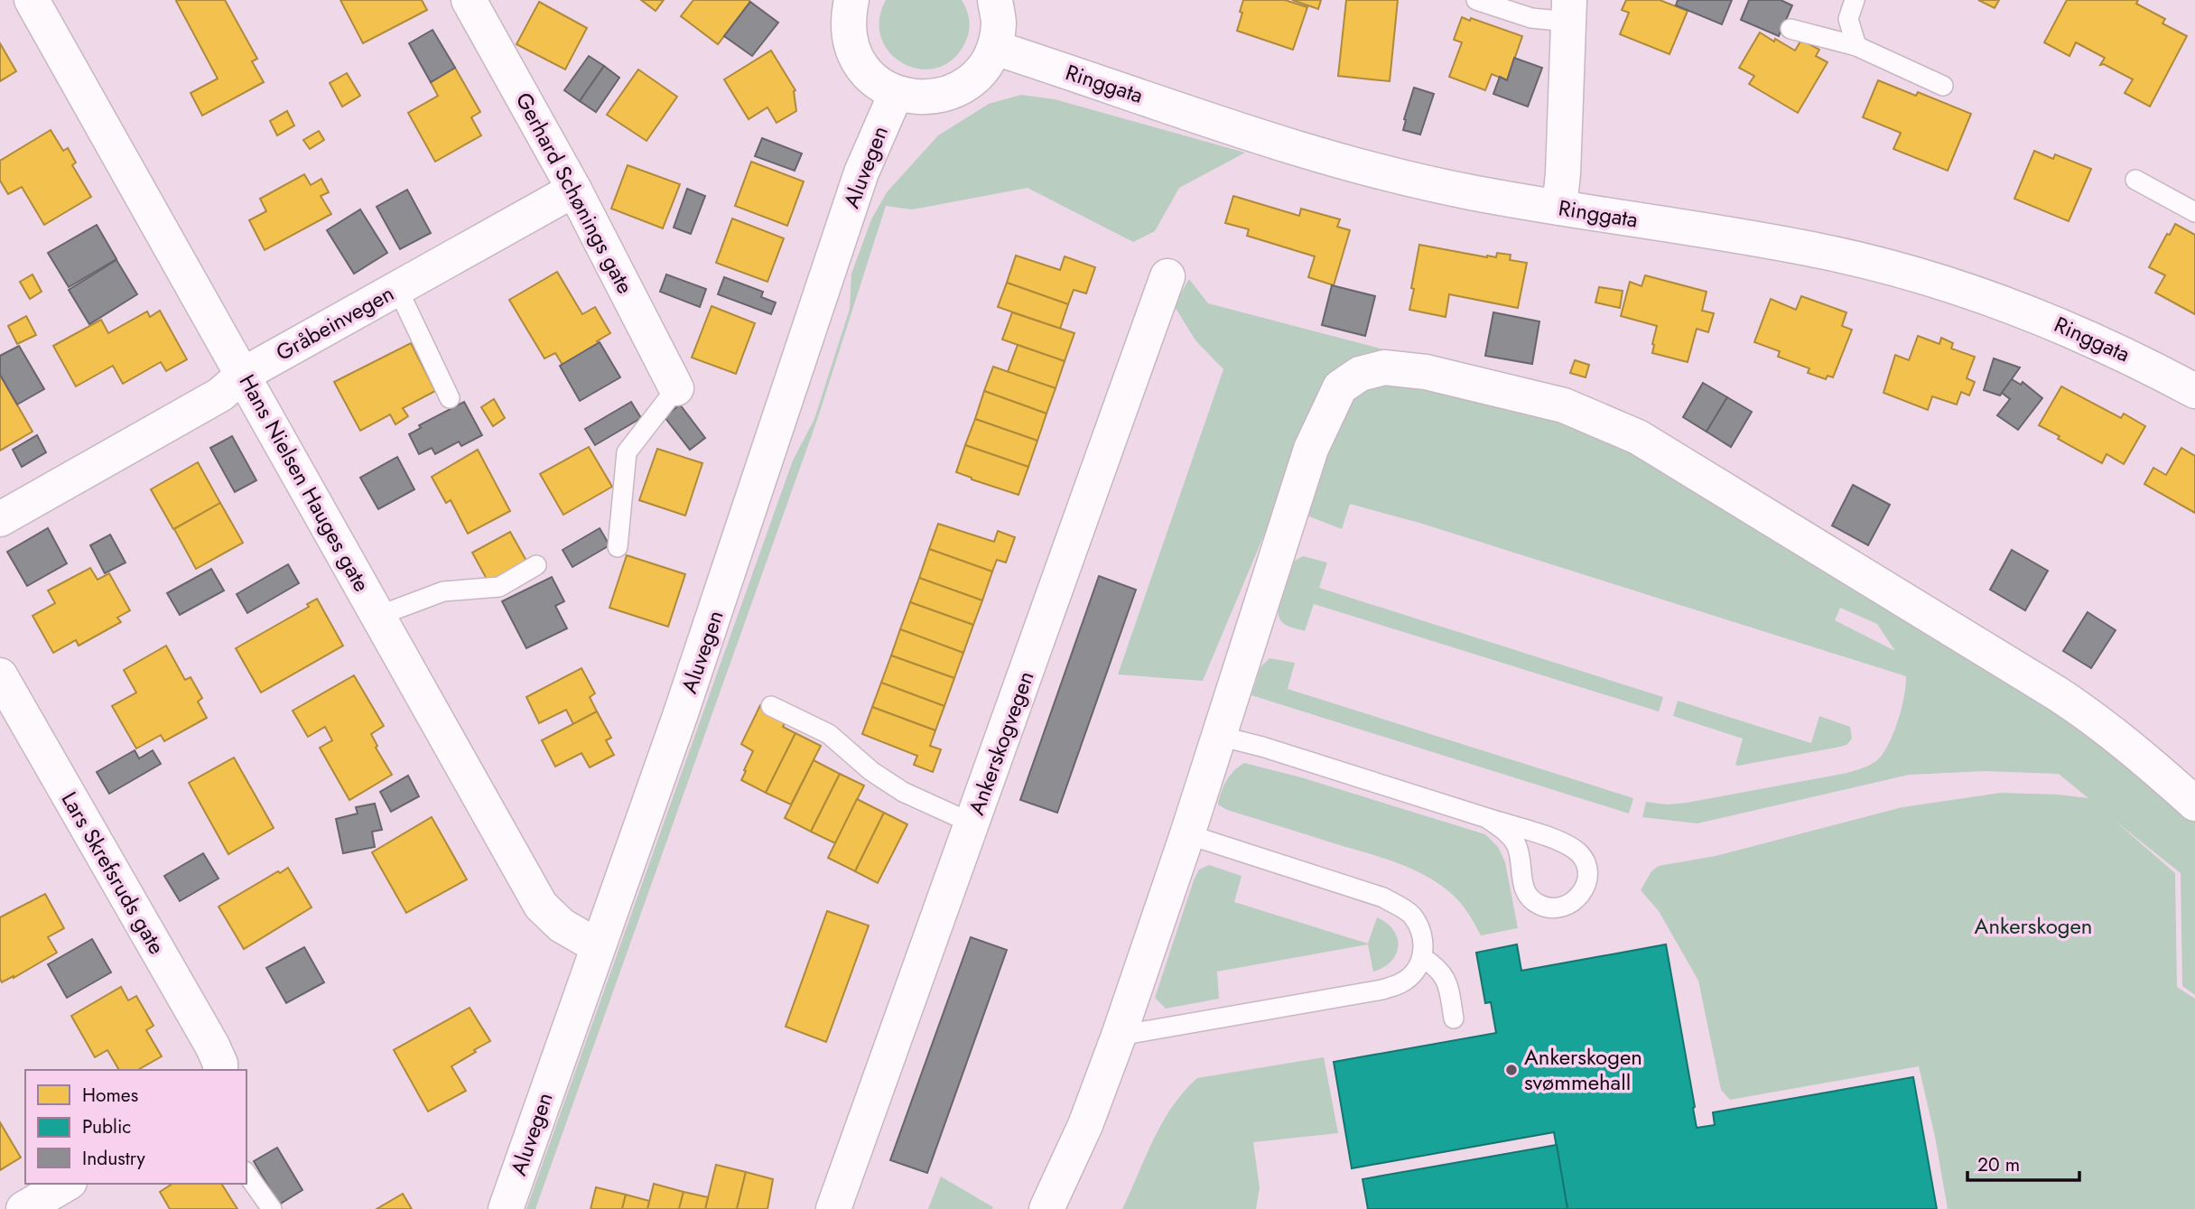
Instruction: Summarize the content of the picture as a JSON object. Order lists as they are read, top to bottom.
{
  "streets": {
    "street": [
      "Ringgata",
      "Aluvegen",
      "Gerhard Schønings gate",
      "Gråbeinvegen",
      "Hans Nielsen Hauges gate",
      "Ankerskogvegen",
      "Lars Skrefsruds gate"
    ]
  },
  "crossings": [
    ["Aluvegen", "Hans Nielsen Hauges gate"],
    ["Gerhard Schønings gate", "Gråbeinvegen"],
    ["Gråbeinvegen", "Hans Nielsen Hauges gate"]
  ],
  "parks": ["Ankerskogen"],
  "places": ["Ankerskogen svømmehall"],
  "legend": ["Homes", "Public", "Industry"],
  "scale_bar": "20 m"
}
